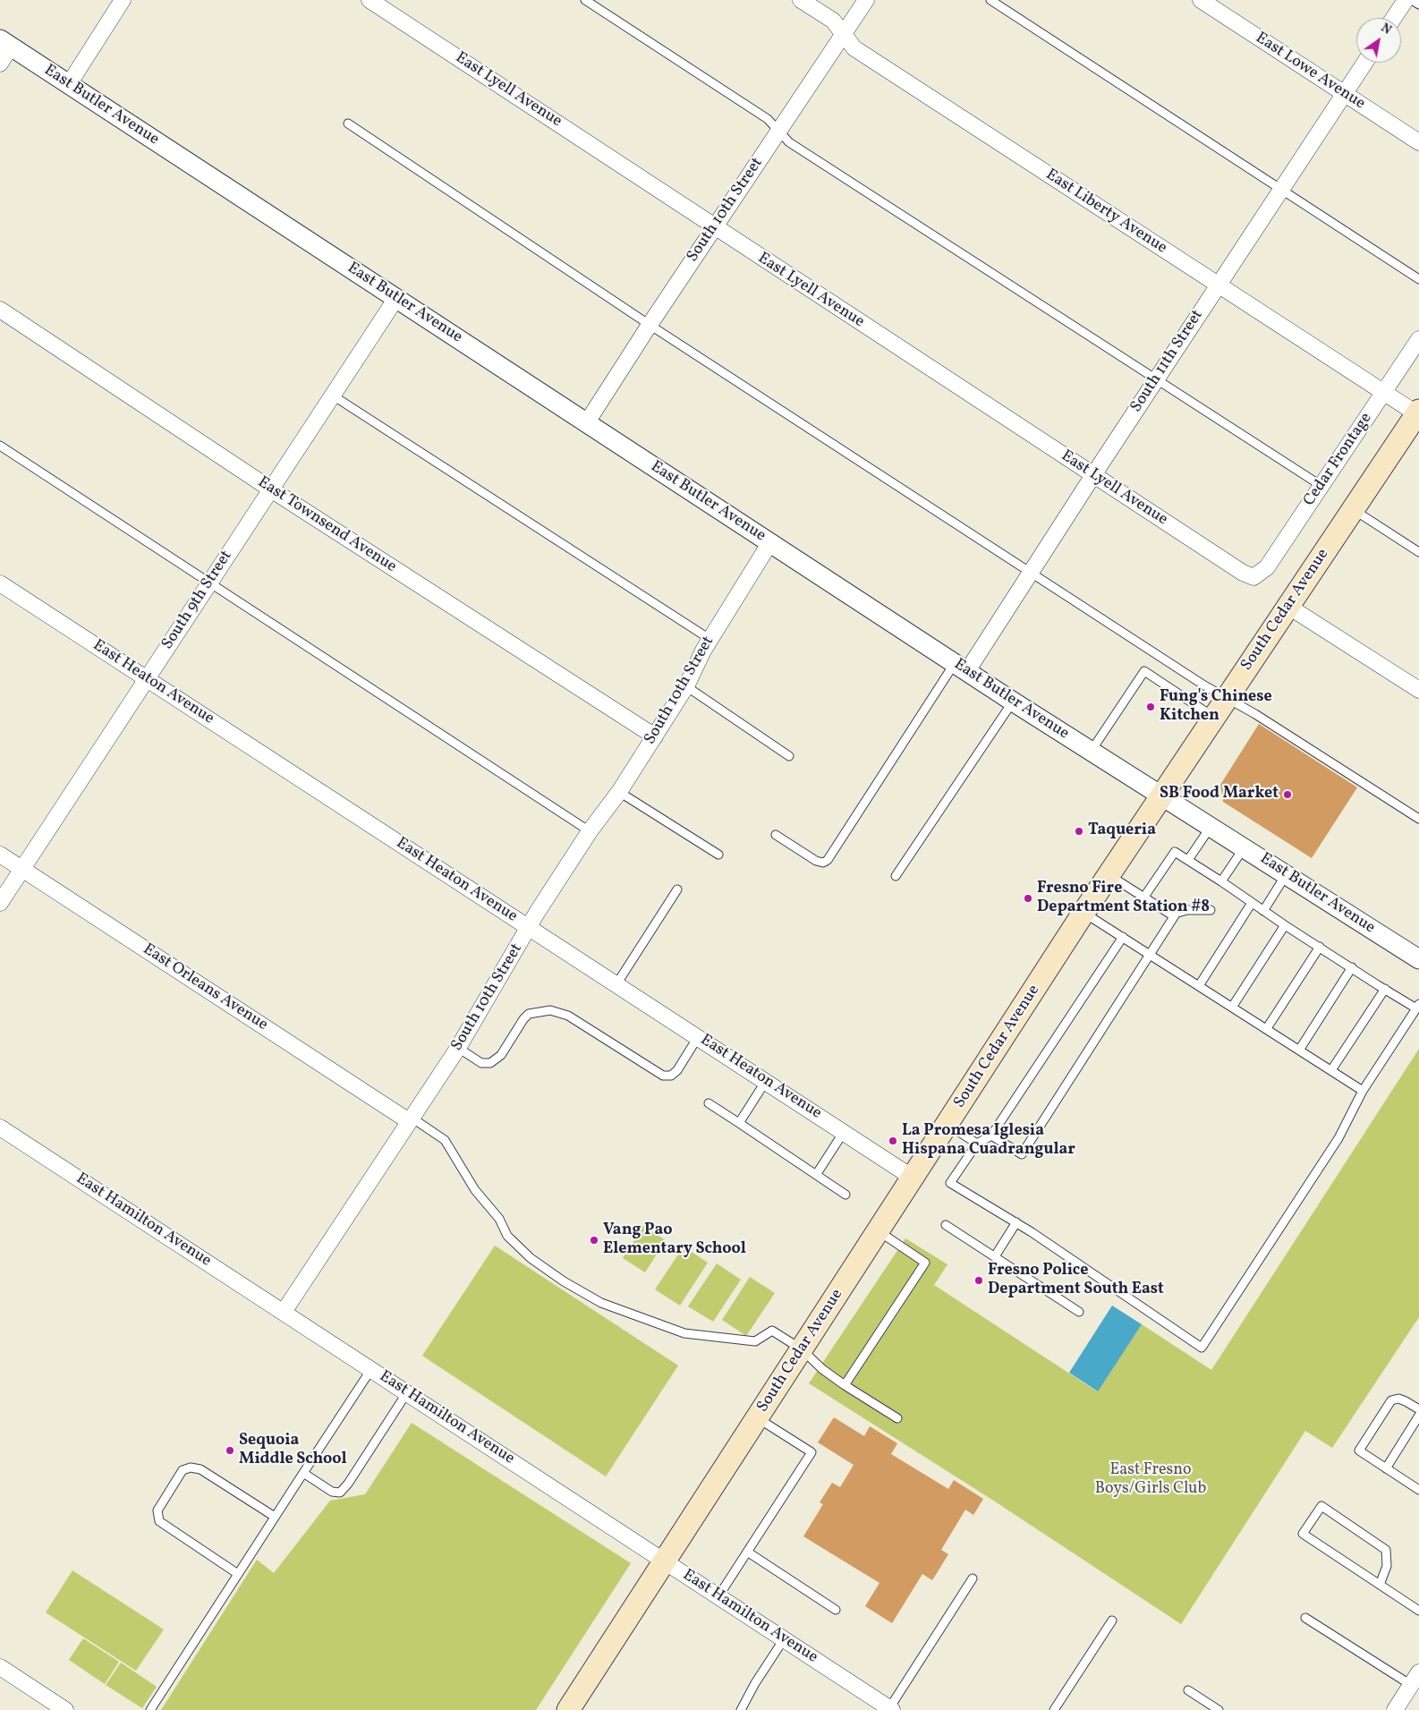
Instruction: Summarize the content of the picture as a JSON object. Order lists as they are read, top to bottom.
{
  "streets": {
    "main road": ["South Cedar Avenue"],
    "street": [
      "East Lowe Avenue",
      "East Lyell Avenue",
      "East Butler Avenue",
      "South 10th Street",
      "East Liberty Avenue",
      "South 11th Street",
      "Cedar Frontage",
      "East Townsend Avenue",
      "South 9th Street",
      "East Heaton Avenue",
      "East Orleans Avenue",
      "East Hamilton Avenue"
    ]
  },
  "crossings": [
    ["East Lowe Avenue", "South 11th Street"],
    ["East Lyell Avenue", "South 10th Street"],
    ["East Lyell Avenue", "South 11th Street"],
    ["East Lyell Avenue", "Cedar Frontage"],
    ["East Butler Avenue", "South 10th Street"],
    ["East Butler Avenue", "South 11th Street"],
    ["East Butler Avenue", "South 9th Street"],
    ["East Butler Avenue", "South Cedar Avenue"],
    ["South 10th Street", "East Liberty Avenue"],
    ["South 10th Street", "East Townsend Avenue"],
    ["South 10th Street", "East Heaton Avenue"],
    ["South 10th Street", "East Orleans Avenue"],
    ["South 10th Street", "East Hamilton Avenue"],
    ["East Liberty Avenue", "South 11th Street"],
    ["East Liberty Avenue", "Cedar Frontage"],
    ["East Liberty Avenue", "South Cedar Avenue"],
    ["East Townsend Avenue", "South 9th Street"],
    ["South 9th Street", "East Heaton Avenue"],
    ["South 9th Street", "East Orleans Avenue"],
    ["South Cedar Avenue", "East Heaton Avenue"],
    ["South Cedar Avenue", "East Hamilton Avenue"]
  ],
  "parks": ["East Fresno Boys/Girls Club"],
  "places": [
    "Fung's Chinese Kitchen",
    "SB Food Market",
    "Taqueria",
    "Fresno Fire Department Station #8",
    "La Promesa Iglesia Hispana Cuadrangular",
    "Vang Pao Elementary School",
    "Fresno Police Department South East",
    "Sequoia Middle School"
  ],
  "north": "top right"
}
